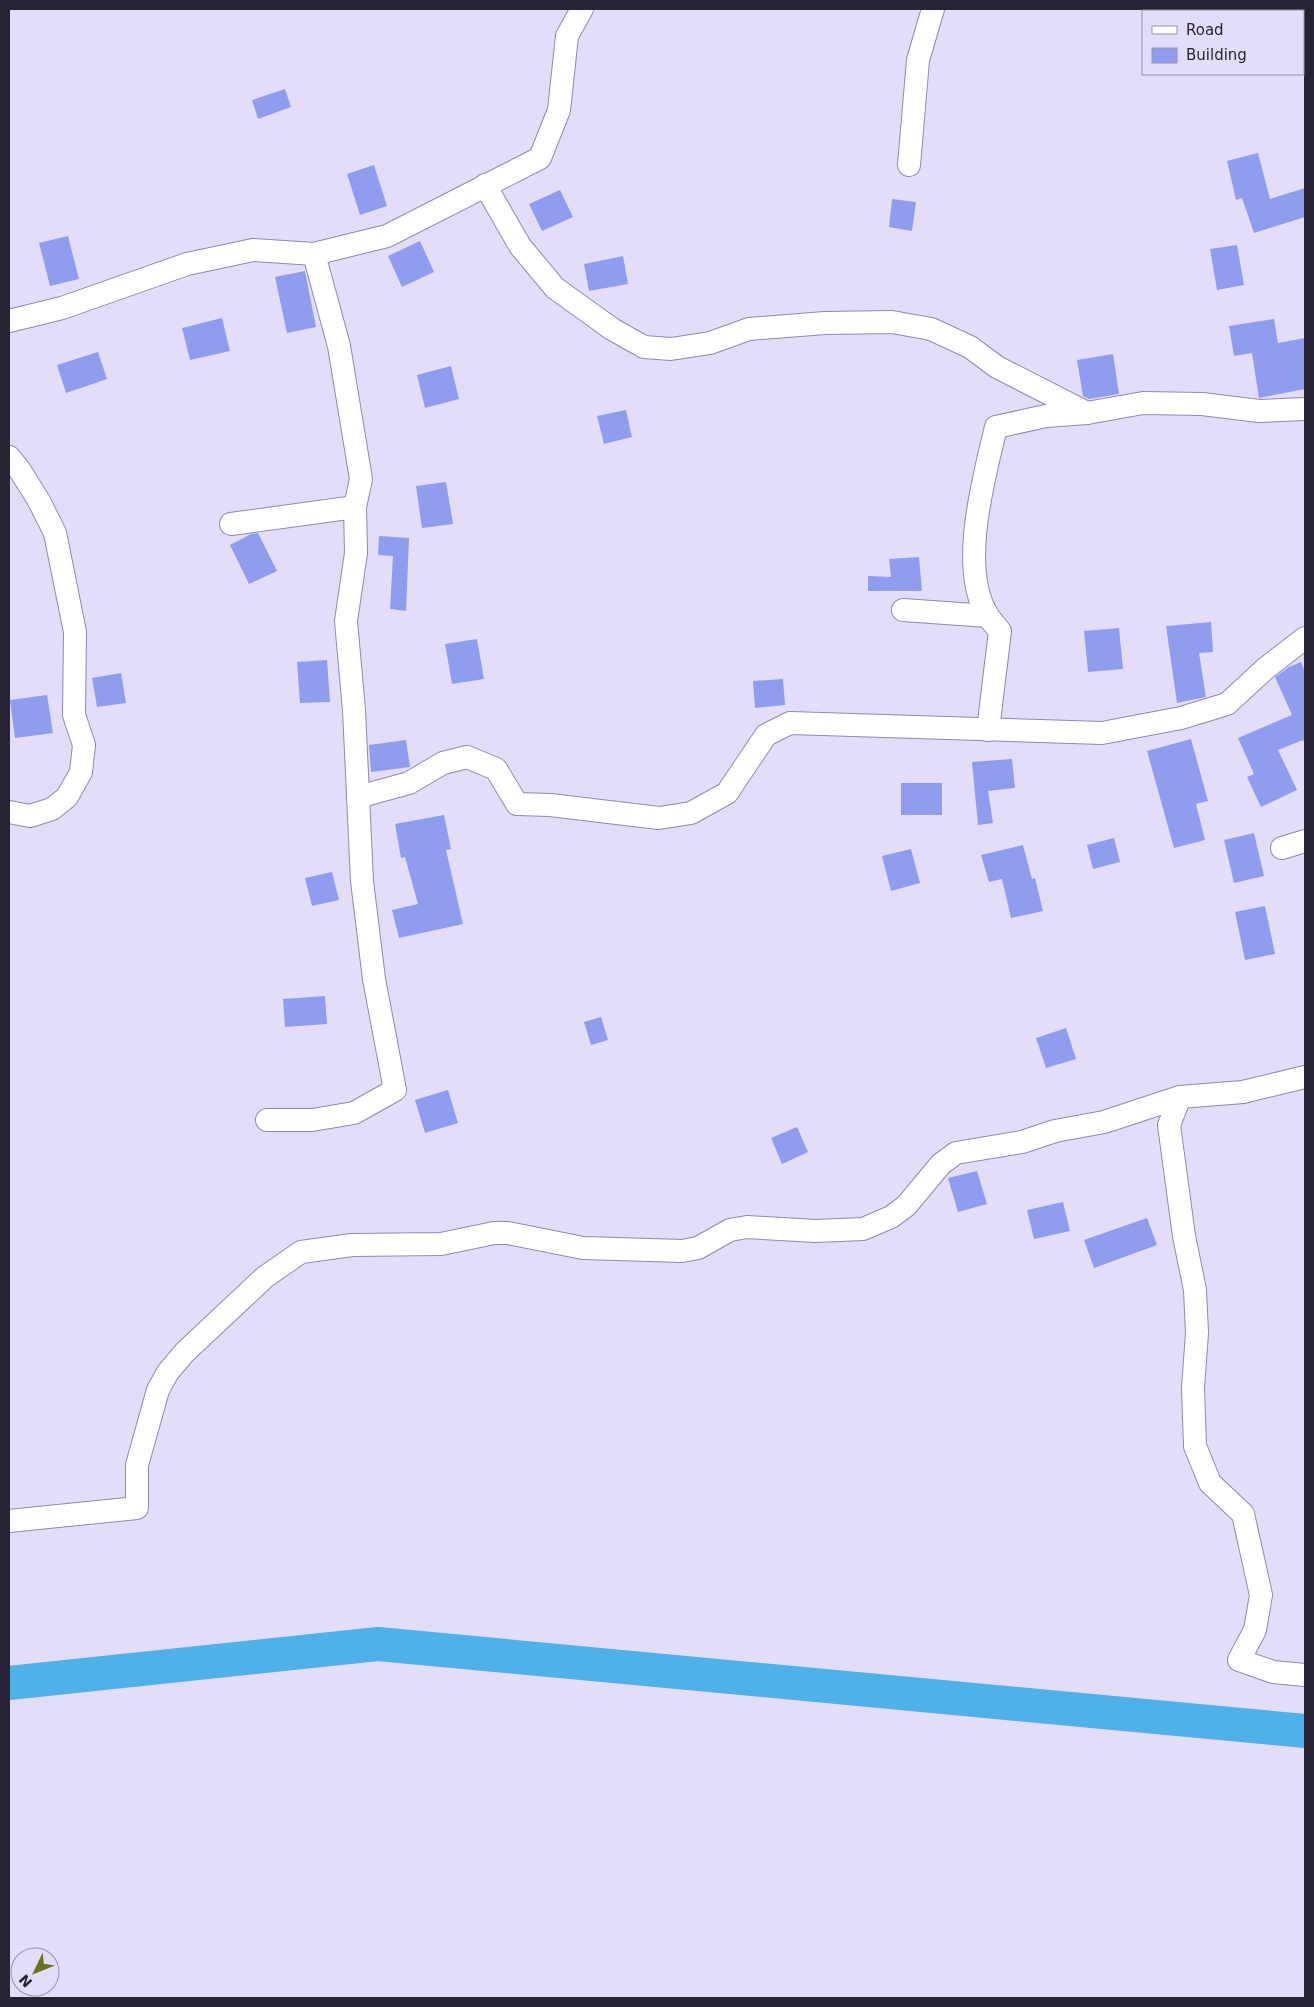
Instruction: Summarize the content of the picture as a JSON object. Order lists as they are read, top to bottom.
{
  "legend": ["Road", "Building"],
  "north": "bottom left"
}
